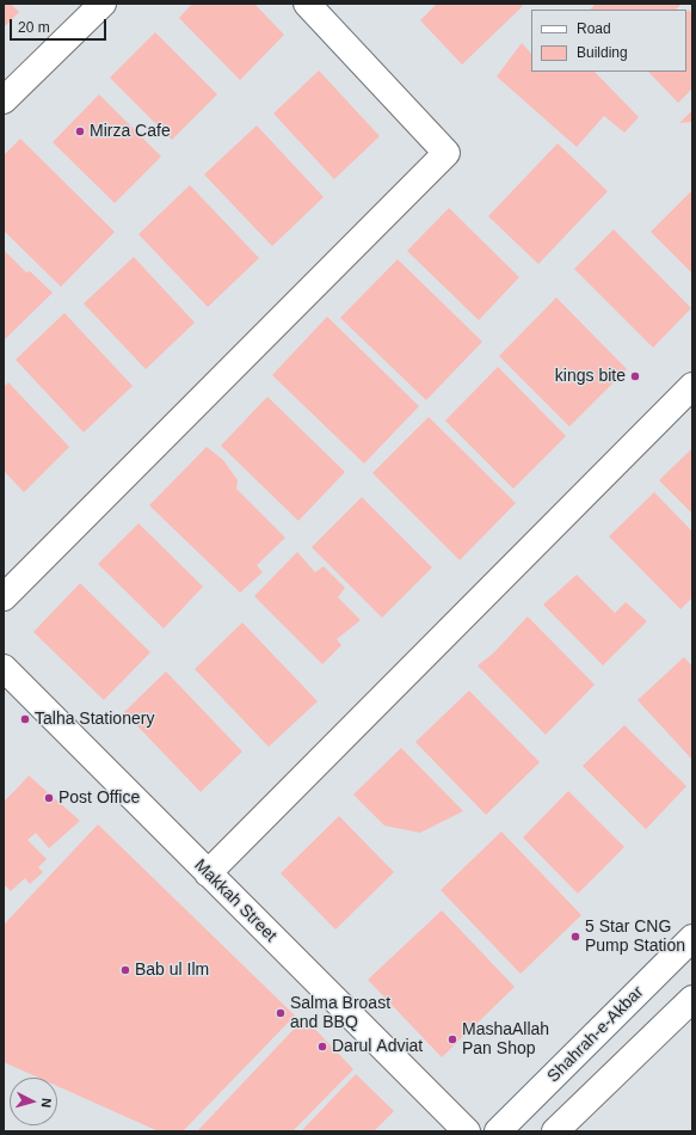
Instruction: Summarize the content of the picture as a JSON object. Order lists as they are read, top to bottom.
{
  "streets": {
    "street": ["Makkah Street", "Shahrah-e-Akbar"]
  },
  "places": [
    "Mirza Cafe",
    "kings bite",
    "Talha Stationery",
    "Post Office",
    "5 Star CNG Pump Station",
    "Bab ul Ilm",
    "Salma Broast and BBQ",
    "MashaAllah Pan Shop",
    "Darul Adviat"
  ],
  "legend": ["Road", "Building"],
  "scale_bar": "20 m",
  "north": "right"
}
